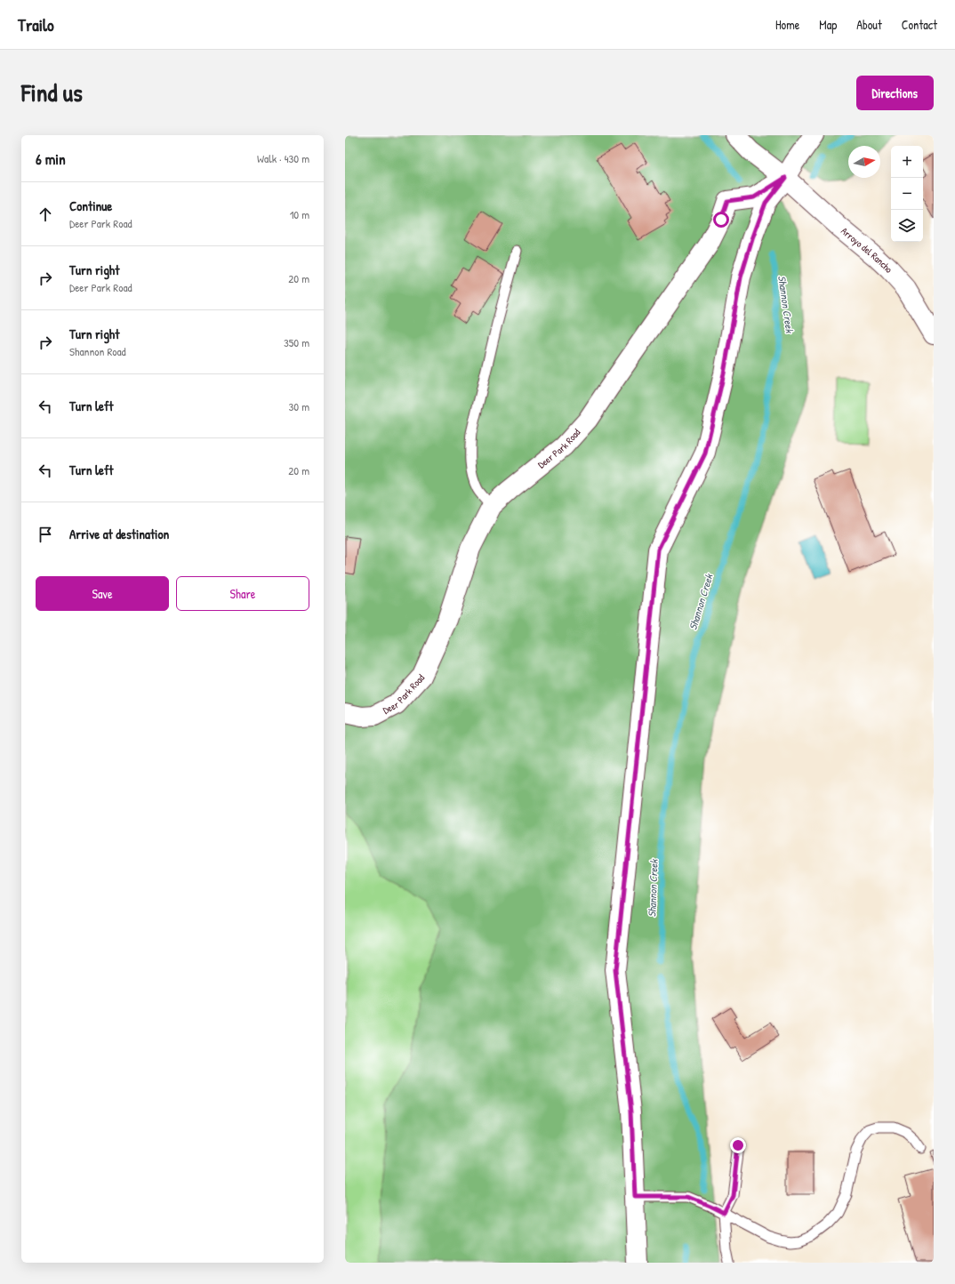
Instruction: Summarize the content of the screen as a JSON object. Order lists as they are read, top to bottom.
{
  "streets": {
    "street": ["Arroyo del Rancho", "Deer Park Road"]
  },
  "crossings": [
    ["Arroyo del Rancho", "Deer Park Road"]
  ],
  "water": ["Shannon Creek"],
  "north": "right",
  "page": {
    "header": "Trailo",
    "nav": [
      "Home",
      "Map",
      "About",
      "Contact"
    ],
    "title": "Find us",
    "buttons": [
      "Directions",
      ["Save", "Share"]
    ],
    "heading": ["6 min", "Walk · 430 m"],
    "map_buttons": ["+", "−"],
    "list": [
      ["Continue", "Deer Park Road", "10 m"],
      ["Turn right", "Deer Park Road", "20 m"],
      ["Turn right", "Shannon Road", "350 m"],
      ["Turn left", "30 m"],
      ["Turn left", "20 m"],
      "Arrive at destination"
    ]
  }
}
